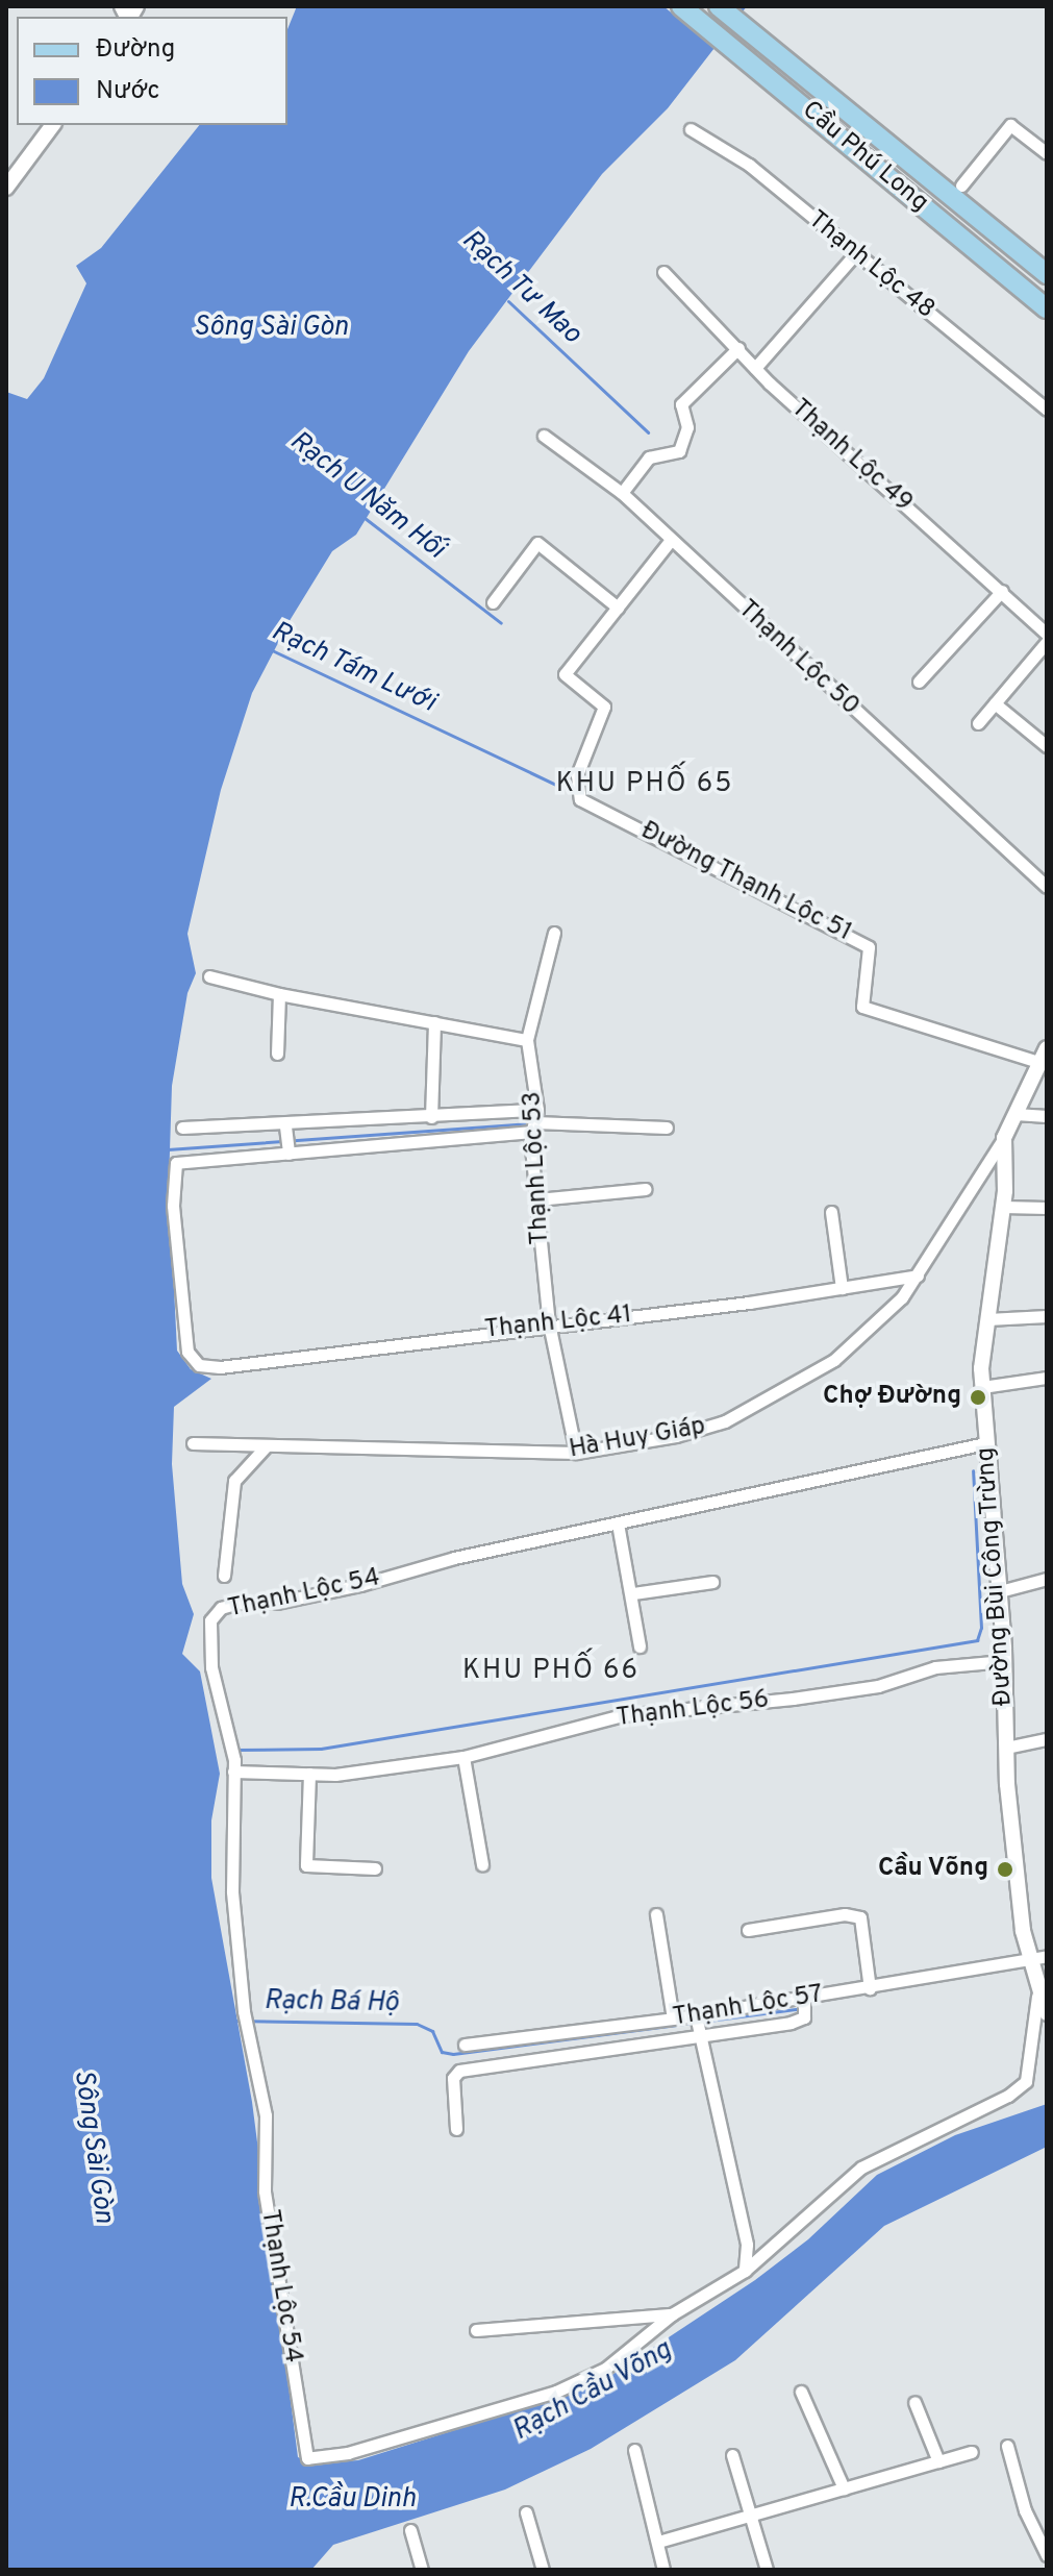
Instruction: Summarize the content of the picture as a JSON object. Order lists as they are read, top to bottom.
{
  "streets": {
    "main road": ["Cầu Phú Long"],
    "street": [
      "Thạnh Lộc 48",
      "Thạnh Lộc 49",
      "Thạnh Lộc 50",
      "Đường Thạnh Lộc 51",
      "Thạnh Lộc 53",
      "Thạnh Lộc 41",
      "Hà Huy Giáp",
      "Đường Bùi Công Trừng",
      "Thạnh Lộc 54",
      "Thạnh Lộc 56",
      "Thạnh Lộc 57"
    ]
  },
  "crossings": [
    ["Đường Thạnh Lộc 51", "Hà Huy Giáp"],
    ["Thạnh Lộc 53", "Thạnh Lộc 41"],
    ["Thạnh Lộc 53", "Hà Huy Giáp"],
    ["Thạnh Lộc 41", "Hà Huy Giáp"],
    ["Hà Huy Giáp", "Đường Bùi Công Trừng"],
    ["Đường Bùi Công Trừng", "Thạnh Lộc 54"],
    ["Đường Bùi Công Trừng", "Thạnh Lộc 56"],
    ["Đường Bùi Công Trừng", "Thạnh Lộc 57"],
    ["Thạnh Lộc 54", "Thạnh Lộc 56"]
  ],
  "districts": ["KHU PHỐ 65", "KHU PHỐ 66"],
  "water": [
    "Rạch Tư Mao",
    "Sông Sài Gòn",
    "Rạch U Năm Hối",
    "Rạch Tám Lưới",
    "Rạch Bá Hộ",
    "Rạch Cầu Võng",
    "R.Cầu Dinh"
  ],
  "places": ["Chợ Đường", "Cầu Võng"],
  "legend": ["Đường", "Nước"]
}
